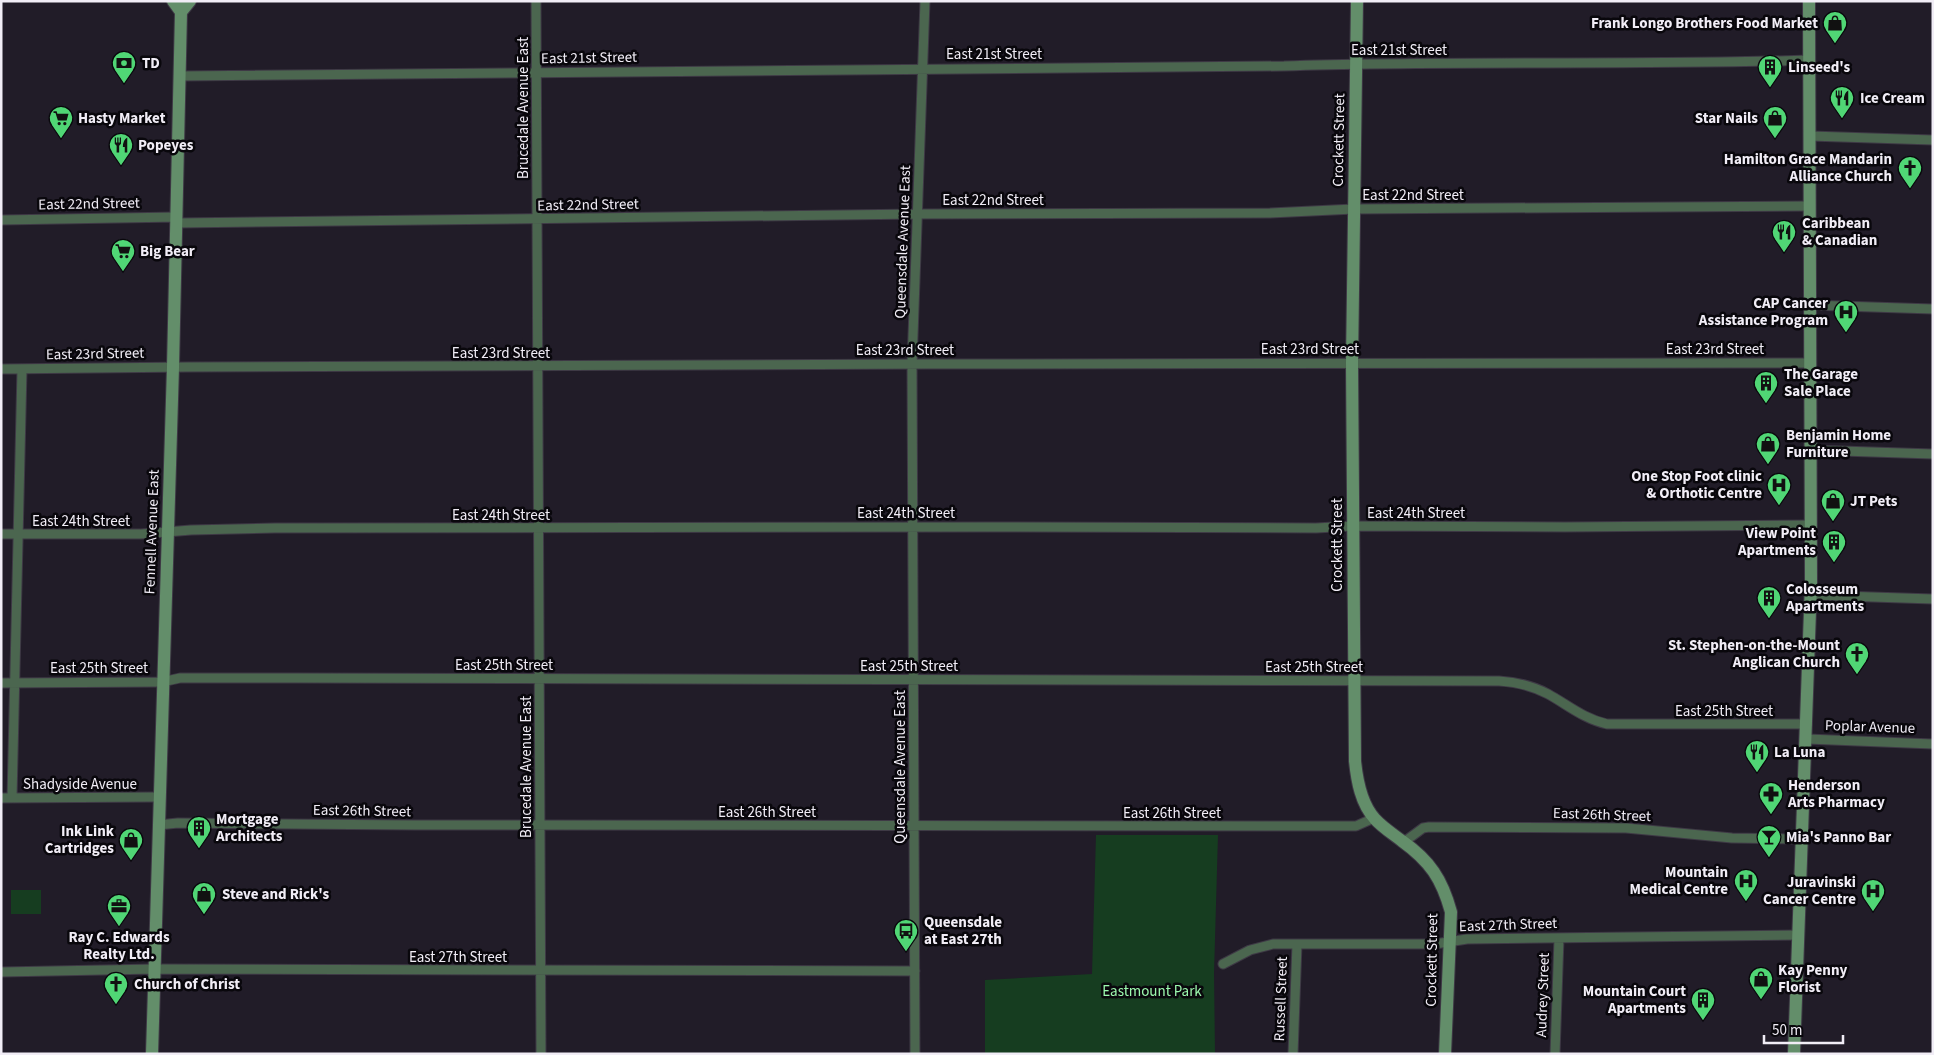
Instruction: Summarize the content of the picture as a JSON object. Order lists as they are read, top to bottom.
{
  "streets": {
    "main road": ["Crockett Street", "Fennell Avenue East"],
    "street": [
      "East 21st Street",
      "Brucedale Avenue East",
      "East 22nd Street",
      "Queensdale Avenue East",
      "East 23rd Street",
      "East 24th Street",
      "East 25th Street",
      "Poplar Avenue",
      "Shadyside Avenue",
      "East 26th Street",
      "East 27th Street",
      "Audrey Street",
      "Russell Street"
    ]
  },
  "crossings": [
    ["East 21st Street", "Brucedale Avenue East"],
    ["East 21st Street", "Crockett Street"],
    ["East 21st Street", "Queensdale Avenue East"],
    ["East 21st Street", "Fennell Avenue East"],
    ["Brucedale Avenue East", "East 22nd Street"],
    ["Brucedale Avenue East", "East 23rd Street"],
    ["Brucedale Avenue East", "East 24th Street"],
    ["Brucedale Avenue East", "East 25th Street"],
    ["Brucedale Avenue East", "East 26th Street"],
    ["Brucedale Avenue East", "East 27th Street"],
    ["Crockett Street", "East 22nd Street"],
    ["Crockett Street", "East 23rd Street"],
    ["Crockett Street", "East 24th Street"],
    ["Crockett Street", "East 25th Street"],
    ["Crockett Street", "East 26th Street"],
    ["Crockett Street", "East 27th Street"],
    ["East 22nd Street", "Queensdale Avenue East"],
    ["East 22nd Street", "Fennell Avenue East"],
    ["Queensdale Avenue East", "East 23rd Street"],
    ["Queensdale Avenue East", "East 24th Street"],
    ["Queensdale Avenue East", "East 25th Street"],
    ["Queensdale Avenue East", "East 26th Street"],
    ["Queensdale Avenue East", "East 27th Street"],
    ["East 23rd Street", "Fennell Avenue East"],
    ["East 24th Street", "Fennell Avenue East"],
    ["Fennell Avenue East", "East 25th Street"],
    ["Fennell Avenue East", "Shadyside Avenue"],
    ["Fennell Avenue East", "East 26th Street"],
    ["Fennell Avenue East", "East 27th Street"],
    ["East 27th Street", "Audrey Street"],
    ["East 27th Street", "Russell Street"]
  ],
  "parks": ["Eastmount Park"],
  "places": {
    "shop": [
      "Frank Longo Brothers Food Market",
      "Star Nails",
      "Benjamin Home Furniture",
      "JT Pets",
      "Ink Link Cartridges",
      "Steve and Rick's",
      "Kay Penny Florist"
    ],
    "bank": ["TD"],
    "building": [
      "Linseed's",
      "The Garage Sale Place",
      "View Point Apartments",
      "Colosseum Apartments",
      "Mortgage Architects",
      "Mountain Court Apartments"
    ],
    "restaurant": [
      "Ice Cream",
      "Popeyes",
      "Caribbean & Canadian",
      "La Luna"
    ],
    "supermarket": ["Hasty Market", "Big Bear"],
    "church": ["Hamilton Grace Mandarin Alliance Church", "St. Stephen-on-the-Mount Anglican Church", "Church of Christ"],
    "hospital": [
      "CAP Cancer Assistance Program",
      "One Stop Foot clinic & Orthotic Centre",
      "Mountain Medical Centre",
      "Juravinski Cancer Centre"
    ],
    "pharmacy": ["Henderson Arts Pharmacy"],
    "bar": ["Mia's Panno Bar"],
    "office": ["Ray C. Edwards Realty Ltd."],
    "bus stop": ["Queensdale at East 27th"]
  },
  "scale_bar": "50 m"
}
